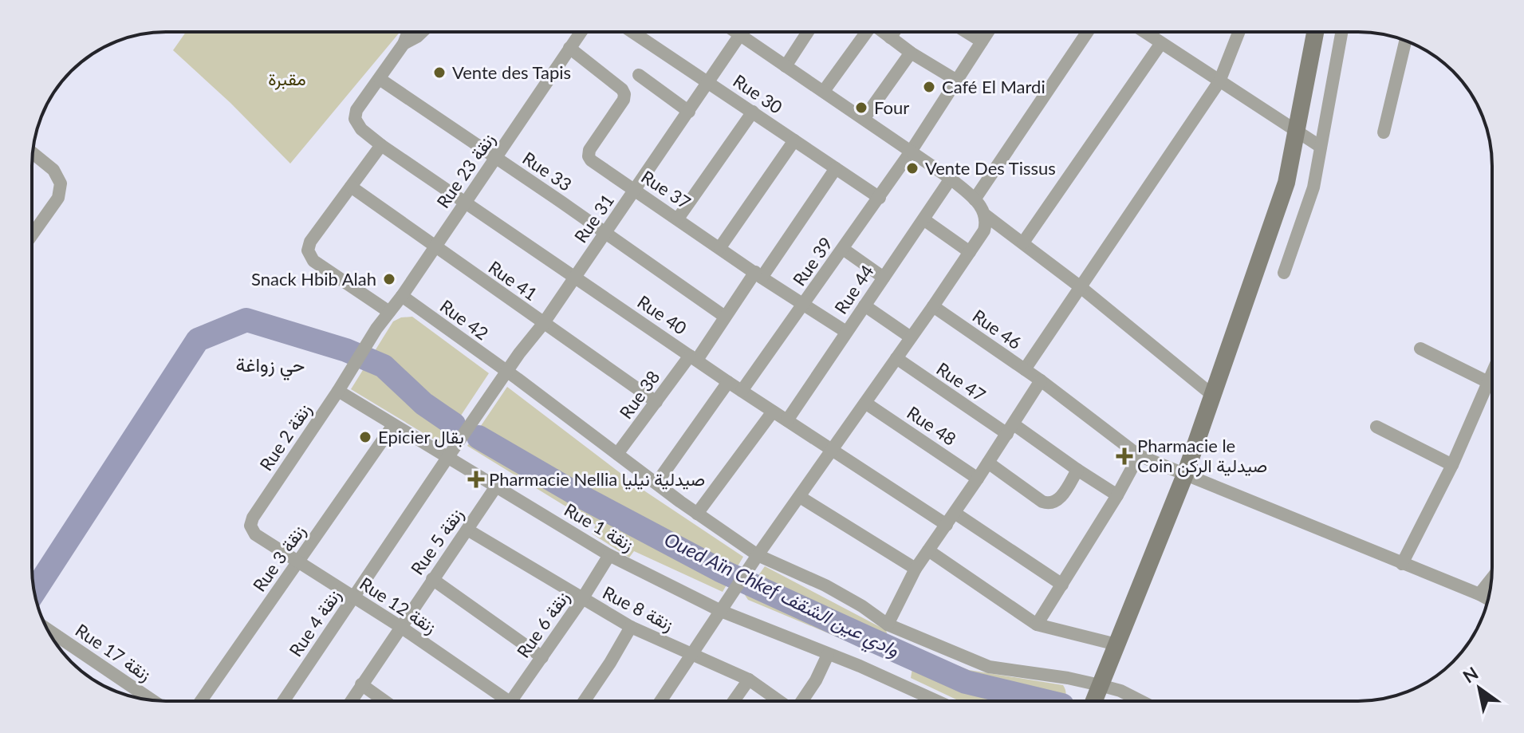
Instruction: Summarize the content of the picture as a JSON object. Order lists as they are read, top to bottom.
{
  "streets": {
    "street": [
      "Rue 30",
      "Rue 23 زنقة",
      "Rue 33",
      "Rue 37",
      "Rue 31",
      "Rue 39",
      "Rue 41",
      "Rue 44",
      "Rue 40",
      "Rue 42",
      "Rue 46",
      "Rue 47",
      "Rue 38",
      "Rue 48",
      "Rue 2 زنقة",
      "Rue 1 زنقة",
      "Rue 5 زنقة",
      "Rue 3 زنقة",
      "Rue 12 زنقة",
      "Rue 8 زنقة",
      "Rue 4 زنقة",
      "Rue 6 زنقة",
      "Rue 17 زنقة"
    ]
  },
  "crossings": [
    ["Rue 30", "Rue 31"],
    ["Rue 30", "Rue 39"],
    ["Rue 30", "Rue 38"],
    ["Rue 23 زنقة", "Rue 33"],
    ["Rue 23 زنقة", "Rue 37"],
    ["Rue 23 زنقة", "Rue 41"],
    ["Rue 23 زنقة", "Rue 40"],
    ["Rue 23 زنقة", "Rue 42"],
    ["Rue 23 زنقة", "Rue 2 زنقة"],
    ["Rue 33", "Rue 31"],
    ["Rue 33", "Rue 40"],
    ["Rue 33", "Rue 38"],
    ["Rue 37", "Rue 31"],
    ["Rue 37", "Rue 39"],
    ["Rue 37", "Rue 44"],
    ["Rue 37", "Rue 38"],
    ["Rue 31", "Rue 41"],
    ["Rue 31", "Rue 40"],
    ["Rue 31", "Rue 42"],
    ["Rue 31", "Rue 4 زنقة"],
    ["Rue 39", "Rue 40"],
    ["Rue 41", "Rue 38"],
    ["Rue 44", "Rue 40"],
    ["Rue 40", "Rue 38"],
    ["Rue 42", "Rue 38"],
    ["Rue 42", "Rue 4 زنقة"],
    ["Rue 2 زنقة", "Rue 1 زنقة"],
    ["Rue 2 زنقة", "Rue 12 زنقة"],
    ["Rue 1 زنقة", "Rue 5 زنقة"],
    ["Rue 1 زنقة", "Rue 3 زنقة"],
    ["Rue 1 زنقة", "Rue 4 زنقة"],
    ["Rue 1 زنقة", "Rue 6 زنقة"],
    ["Rue 5 زنقة", "Rue 12 زنقة"],
    ["Rue 5 زنقة", "Rue 8 زنقة"],
    ["Rue 3 زنقة", "Rue 12 زنقة"],
    ["Rue 12 زنقة", "Rue 4 زنقة"],
    ["Rue 8 زنقة", "Rue 6 زنقة"]
  ],
  "districts": ["حي زواغة"],
  "water": ["Oued Aïn Chkef وادي عين الشقف"],
  "parks": ["مقبرة"],
  "places": {
    "other": [
      "Vente des Tapis",
      "Café El Mardi",
      "Four",
      "Vente Des Tissus",
      "Snack Hbib Alah",
      "Epicier بقال"
    ],
    "health": ["Pharmacie le Coin صيدلية الركن", "Pharmacie Nellia صيدلية نيليا"]
  },
  "north": "top left"
}
